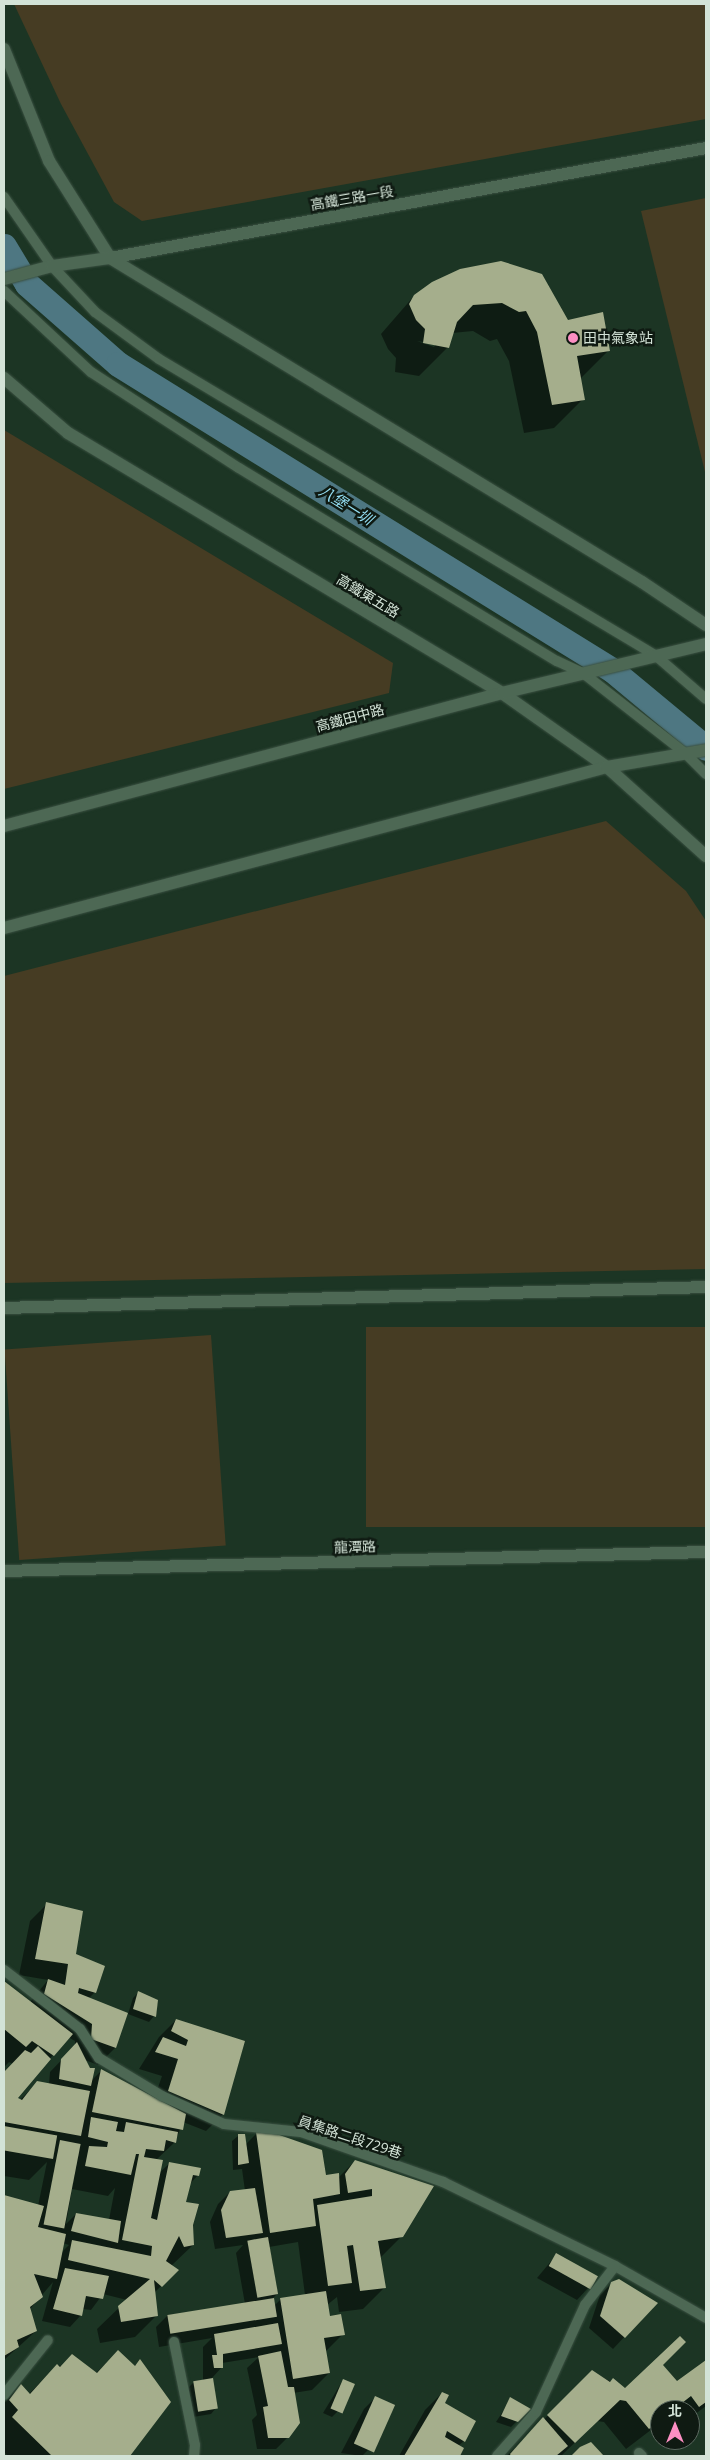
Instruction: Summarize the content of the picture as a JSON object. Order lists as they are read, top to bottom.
{
  "streets": {
    "street": [
      "高鐵三路一段",
      "高鐵東五路",
      "高鐵田中路",
      "龍潭路"
    ],
    "lane": ["員集路二段729巷"]
  },
  "crossings": [
    ["高鐵東五路", "高鐵田中路"]
  ],
  "water": ["八堡一圳"],
  "places": ["田中氣象站"],
  "north": "top"
}
